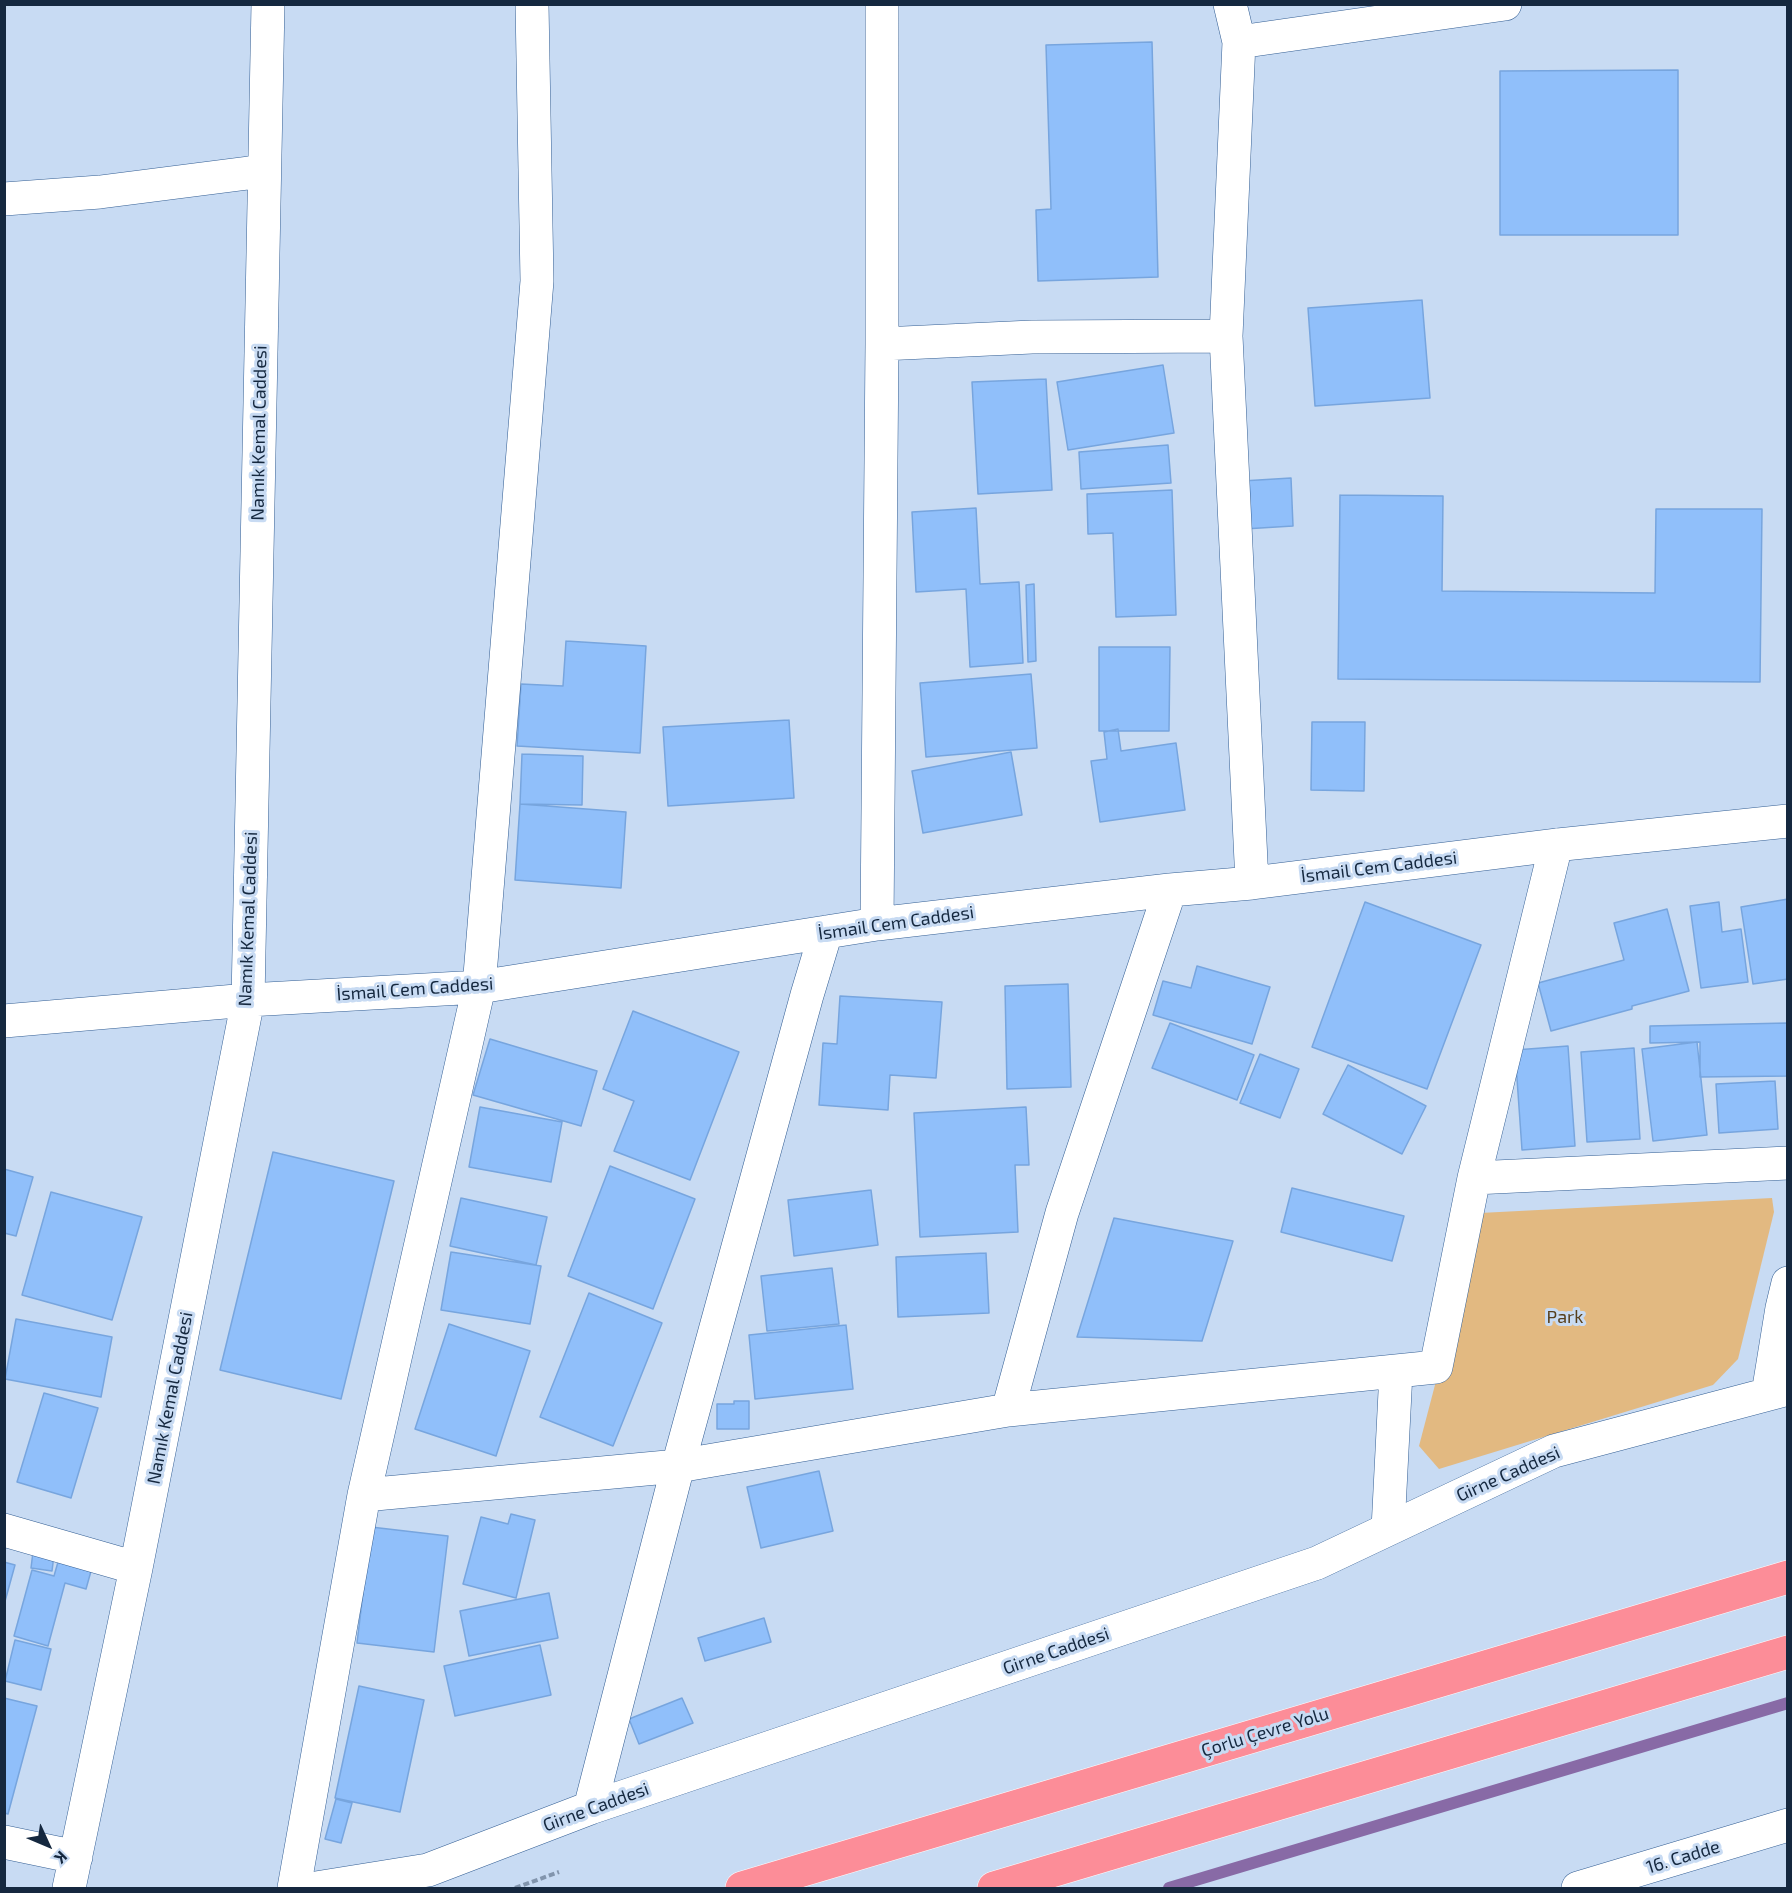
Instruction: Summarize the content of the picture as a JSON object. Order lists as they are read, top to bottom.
{
  "streets": {
    "highway": ["Çorlu Çevre Yolu"],
    "street": [
      "Namık Kemal Caddesi",
      "İsmail Cem Caddesi",
      "Girne Caddesi",
      "16. Cadde"
    ]
  },
  "crossings": [
    ["Namık Kemal Caddesi", "İsmail Cem Caddesi"]
  ],
  "parks": ["Park"],
  "north": "bottom right"
}
